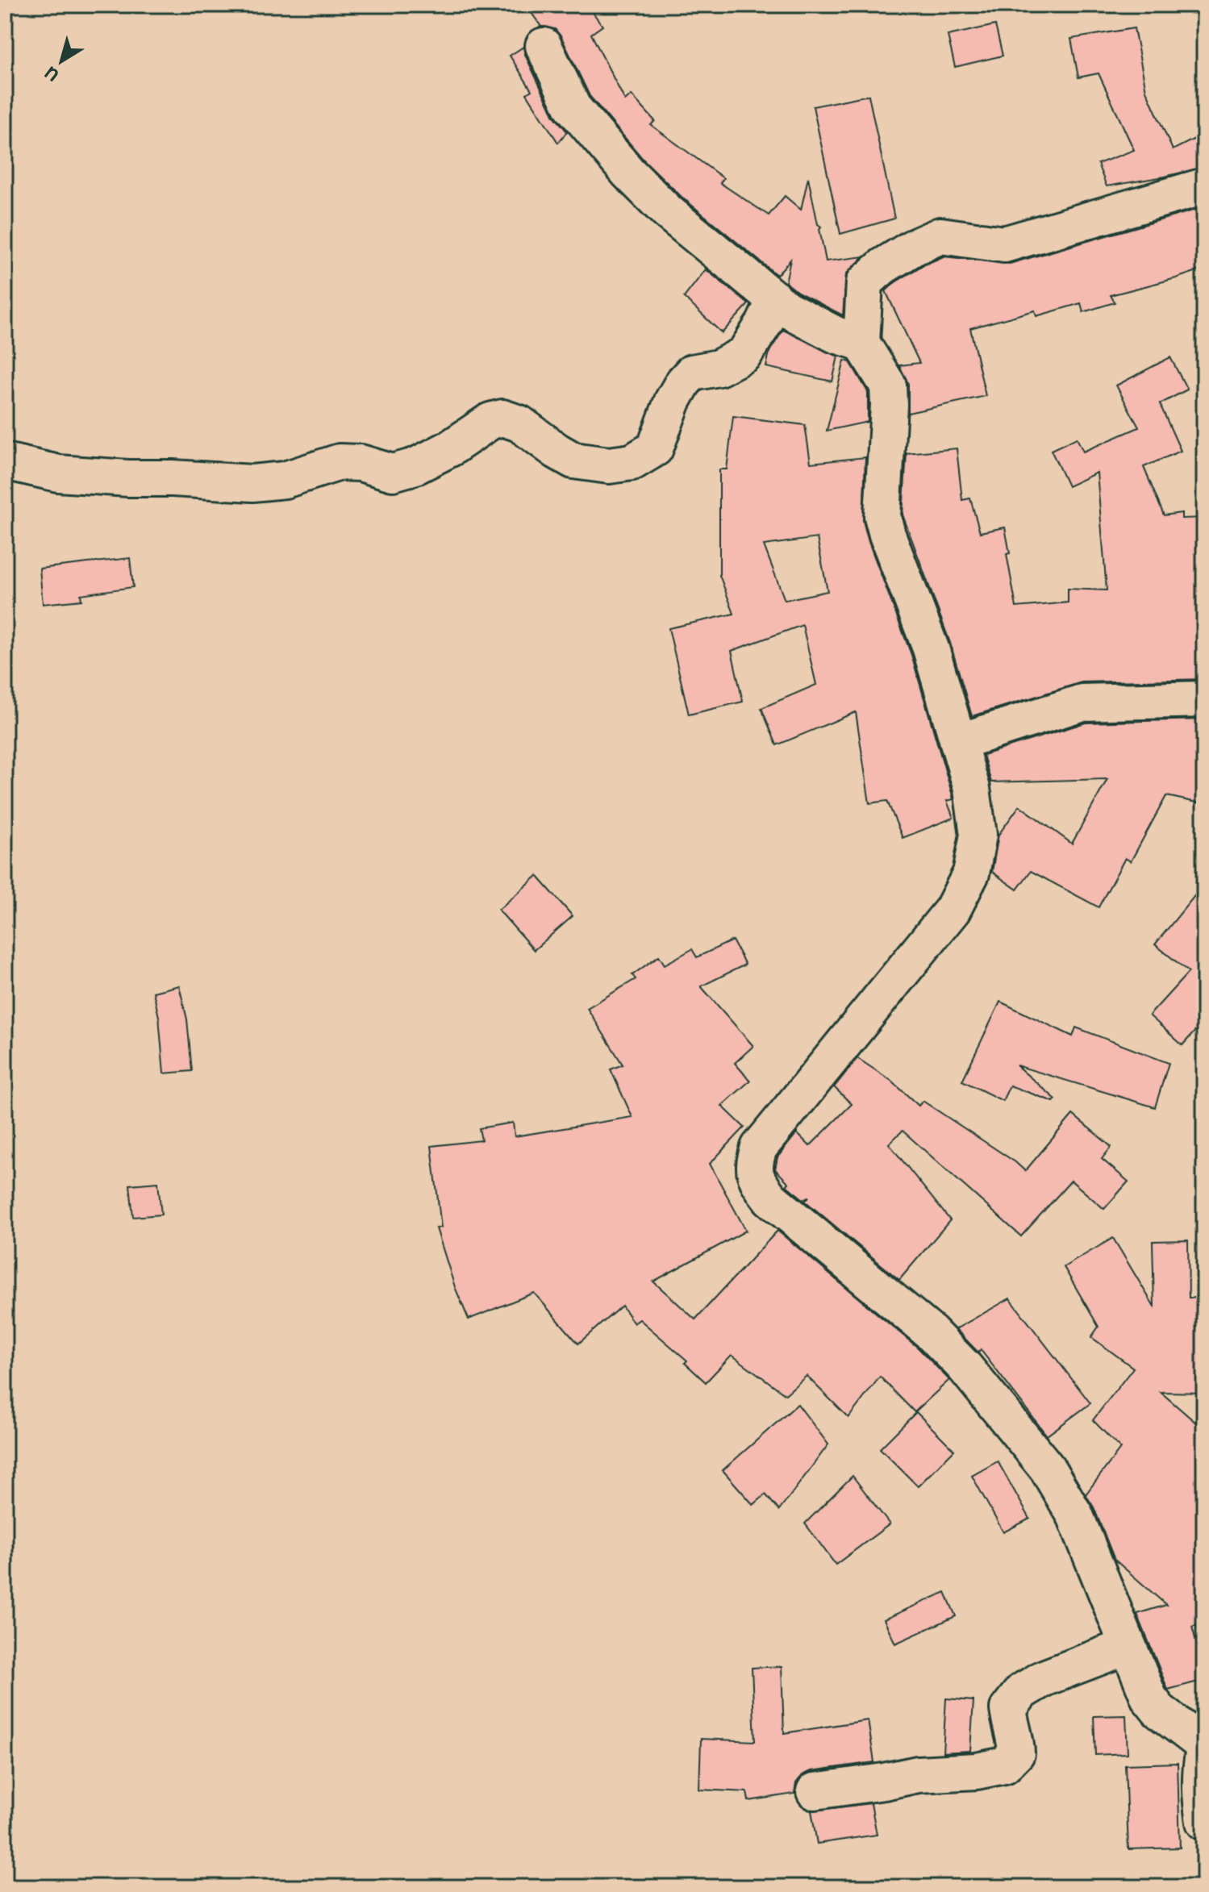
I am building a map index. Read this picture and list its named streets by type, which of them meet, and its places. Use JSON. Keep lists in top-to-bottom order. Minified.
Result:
{"north":"bottom left"}
